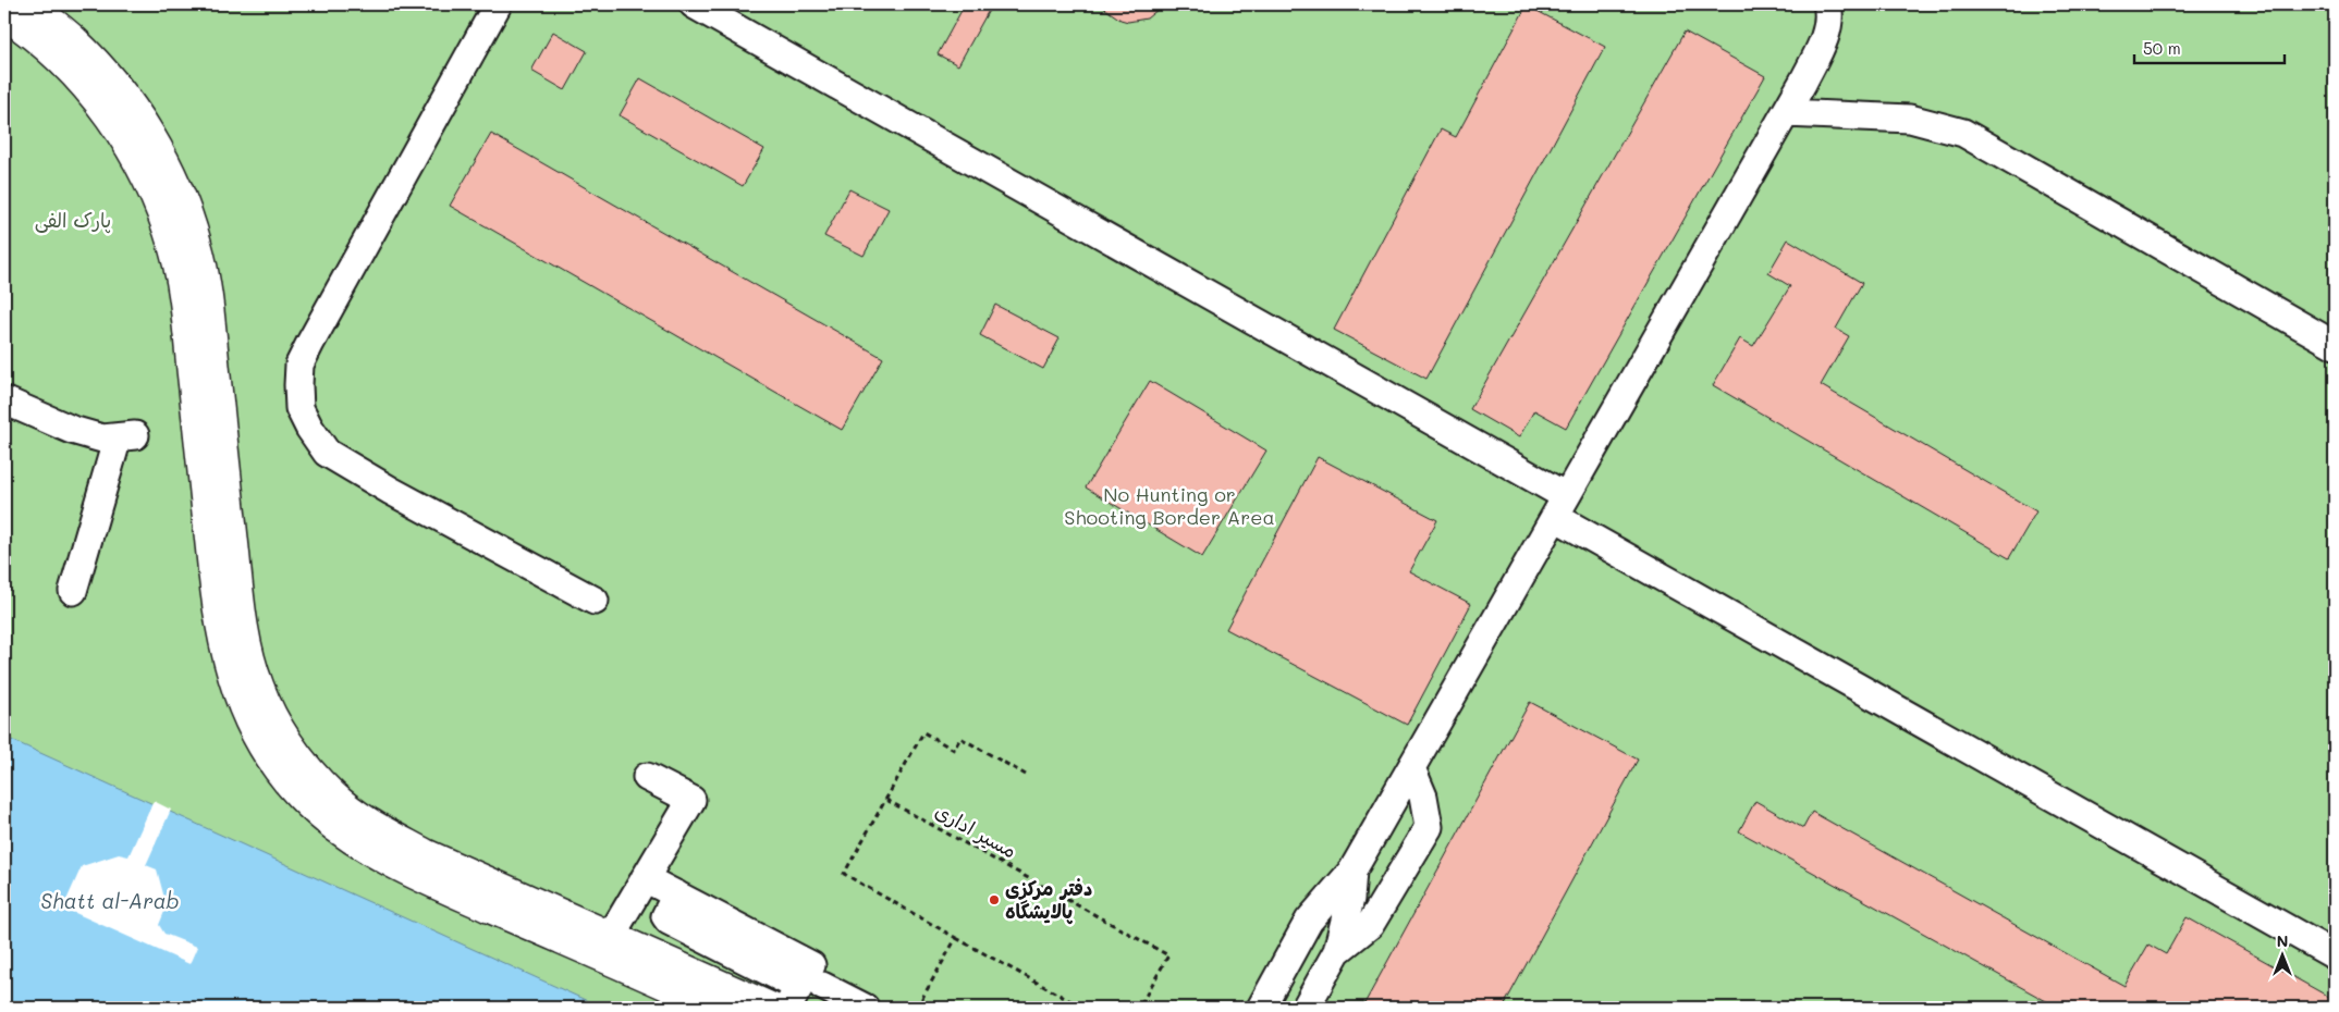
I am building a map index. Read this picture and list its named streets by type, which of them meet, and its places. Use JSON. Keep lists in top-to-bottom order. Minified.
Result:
{"streets":{"path":["مسیر اداری"]},"water":["Shatt al-Arab"],"parks":["پارک الفی","No Hunting or Shooting Border Area"],"places":["دفتر مرکزی پالایشگاه"],"scale_bar":"50 m","north":"top"}
